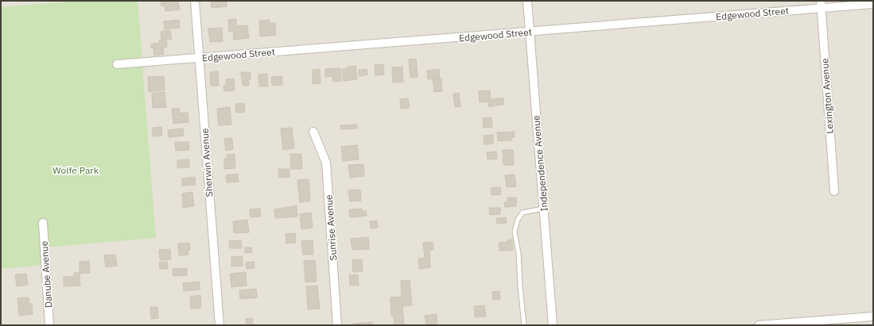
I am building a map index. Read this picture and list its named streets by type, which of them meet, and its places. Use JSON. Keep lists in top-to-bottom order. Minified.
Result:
{"streets":{"street":["Edgewood Street","Lexington Avenue","Sherwin Avenue","Independence Avenue","Sunrise Avenue","Danube Avenue"]},"crossings":[["Edgewood Street","Lexington Avenue"],["Edgewood Street","Sherwin Avenue"],["Edgewood Street","Independence Avenue"]],"parks":["Wolfe Park"]}
